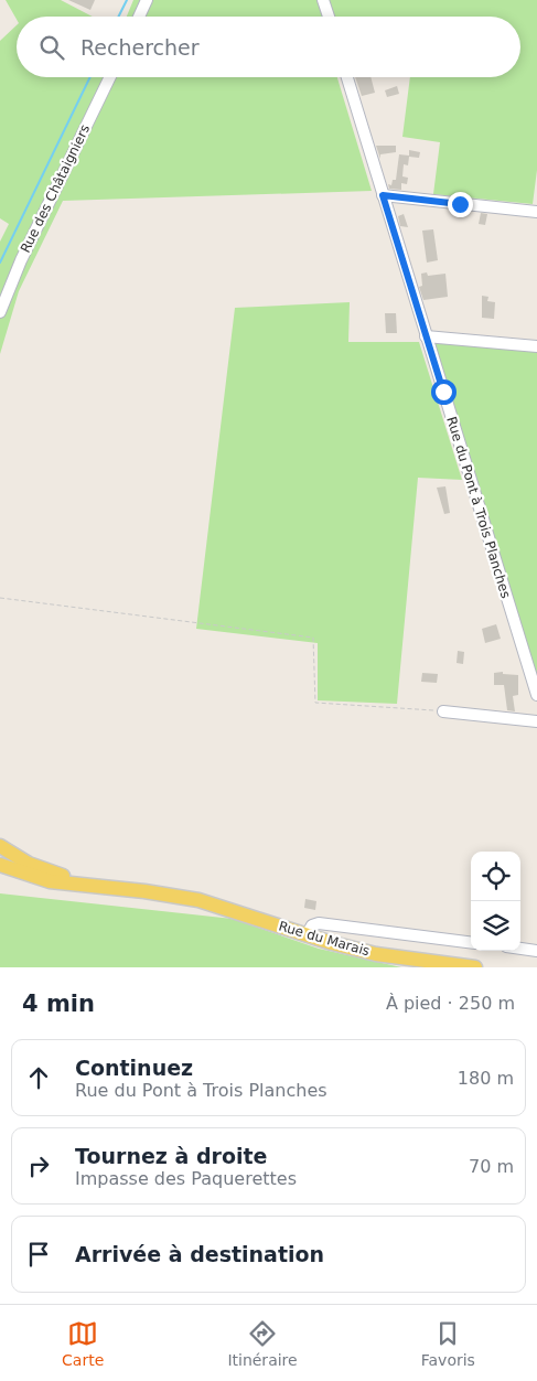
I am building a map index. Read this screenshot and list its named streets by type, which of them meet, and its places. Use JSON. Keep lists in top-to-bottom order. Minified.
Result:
{"streets":{"main road":["Rue du Marais"],"street":["Rue des Châtaigniers","Rue du Pont à Trois Planches"]},"page":{"search":"Rechercher","heading":["4 min","À pied · 250 m"],"list":[["Continuez","Rue du Pont à Trois Planches","180 m"],["Tournez à droite","Impasse des Paquerettes","70 m"],"Arrivée à destination"],"nav":["Carte","Itinéraire","Favoris"]}}
